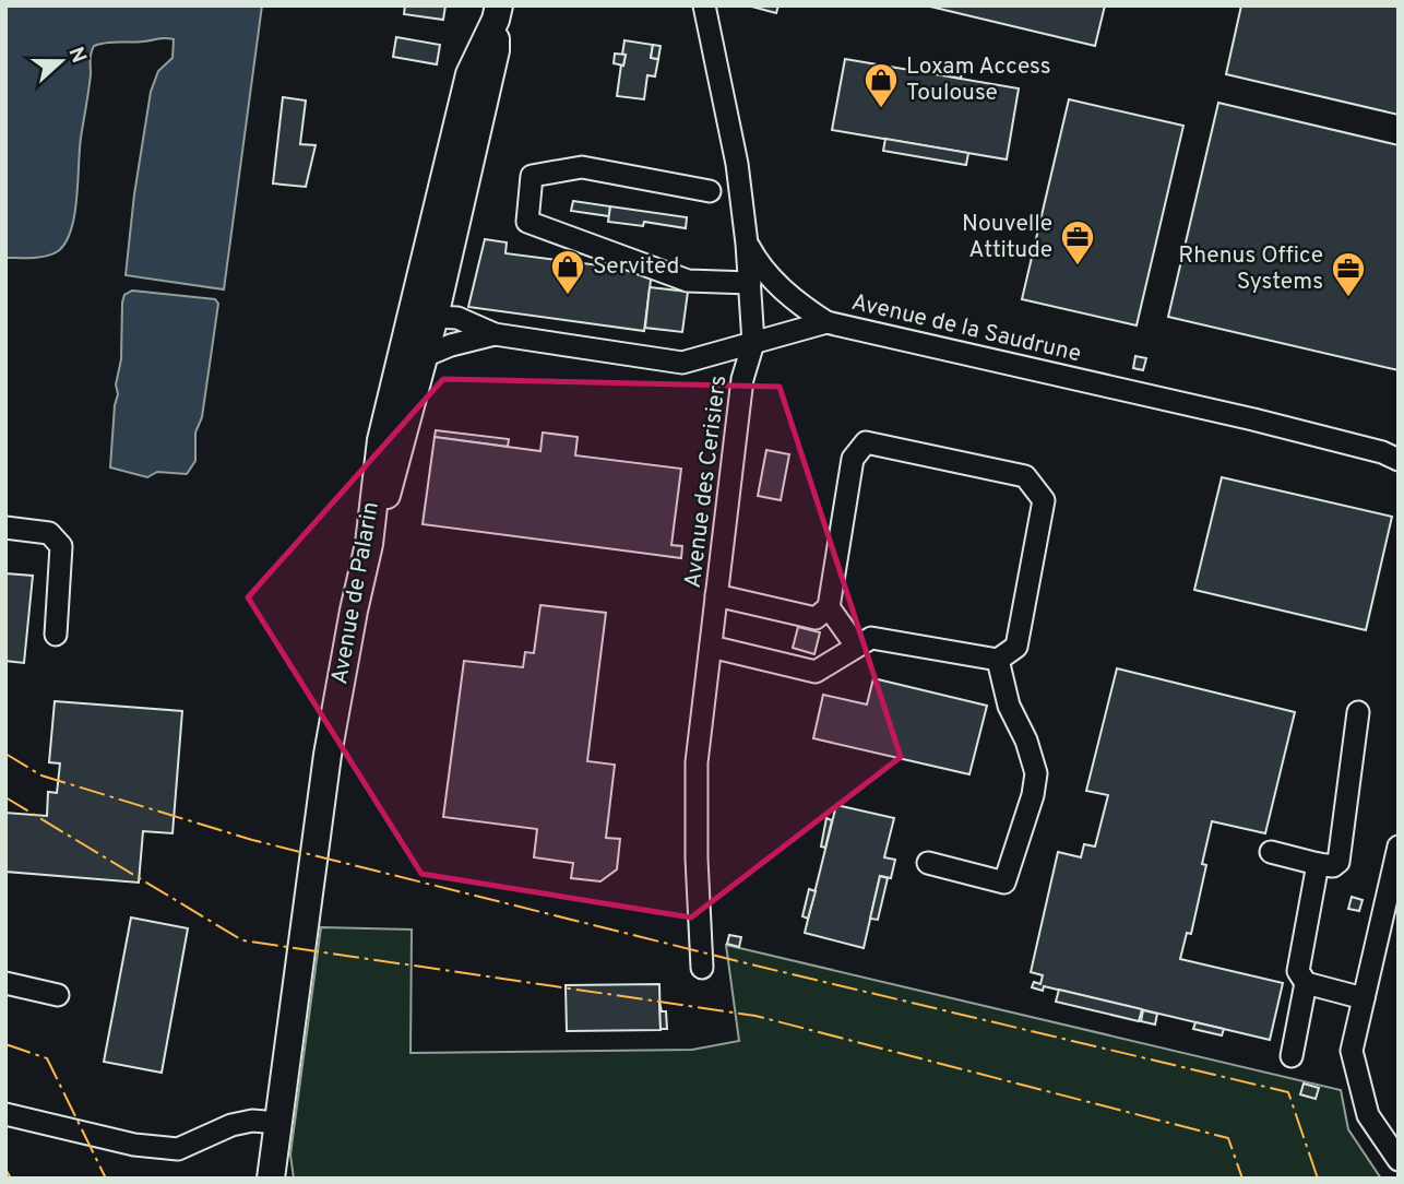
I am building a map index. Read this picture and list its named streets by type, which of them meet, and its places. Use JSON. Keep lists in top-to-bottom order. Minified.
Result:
{"streets":{"main road":["Avenue de Palarin"],"street":["Avenue de la Saudrune","Avenue des Cerisiers"]},"crossings":[["Avenue de la Saudrune","Avenue des Cerisiers"],["Avenue de la Saudrune","Avenue de Palarin"]],"places":{"shop":["Loxam Access Toulouse","Servited"],"office":["Nouvelle Attitude","Rhenus Office Systems"]},"north":"right"}
